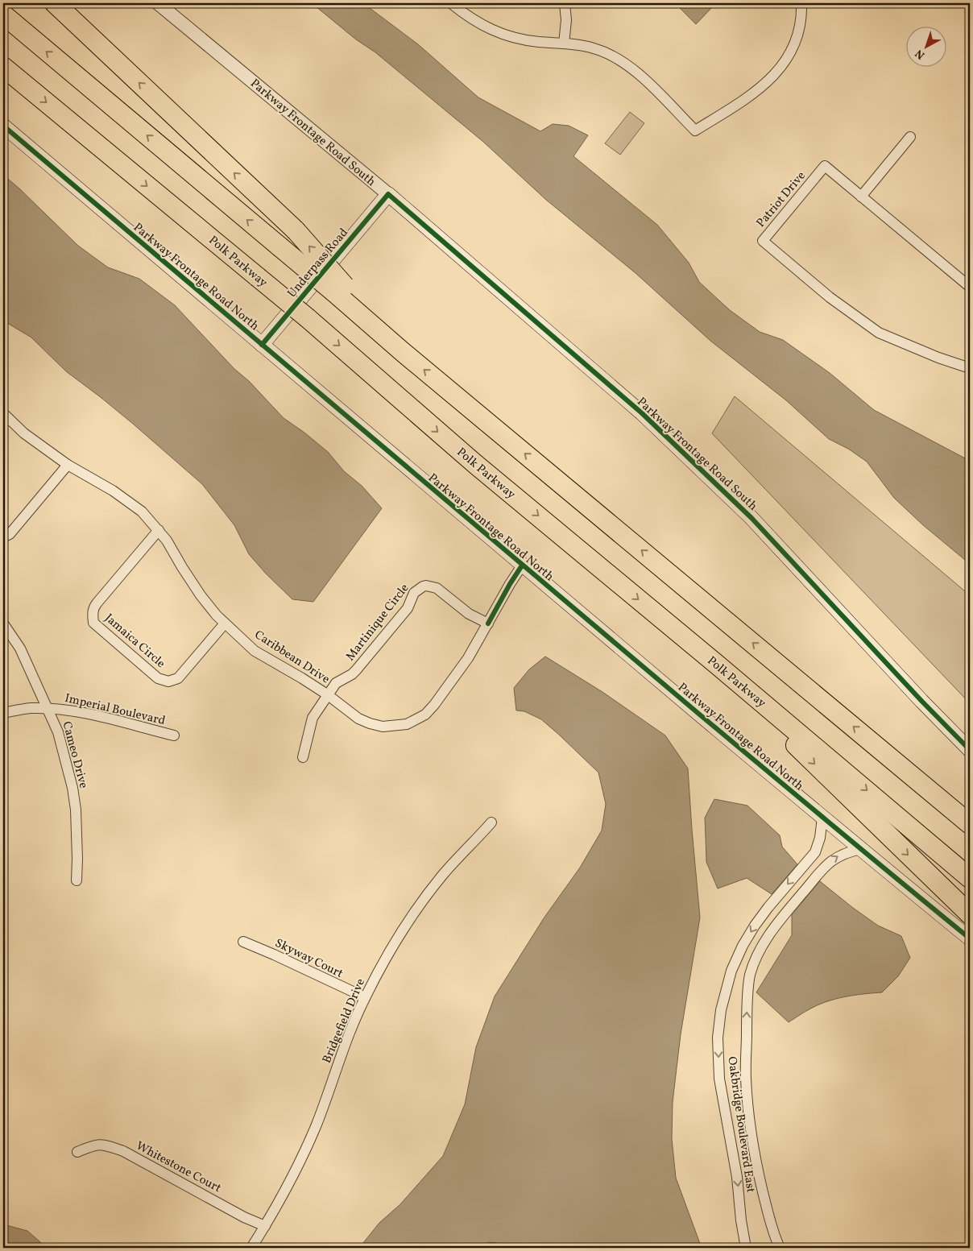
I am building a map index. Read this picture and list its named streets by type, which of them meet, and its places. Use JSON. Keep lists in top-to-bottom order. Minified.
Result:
{"streets":{"highway":["Polk Parkway"],"main road":["Parkway Frontage Road South","Underpass Road","Parkway Frontage Road North"],"street":["Patriot Drive","Martinique Circle","Jamaica Circle","Caribbean Drive","Imperial Boulevard","Cameo Drive","Skyway Court","Bridgefield Drive","Oakbridge Boulevard East","Whitestone Court"]},"crossings":[["Parkway Frontage Road South","Underpass Road"],["Underpass Road","Parkway Frontage Road North"],["Parkway Frontage Road North","Caribbean Drive"],["Parkway Frontage Road North","Oakbridge Boulevard East"],["Martinique Circle","Caribbean Drive"],["Jamaica Circle","Caribbean Drive"],["Imperial Boulevard","Cameo Drive"],["Skyway Court","Bridgefield Drive"],["Bridgefield Drive","Whitestone Court"]],"north":"bottom left"}
